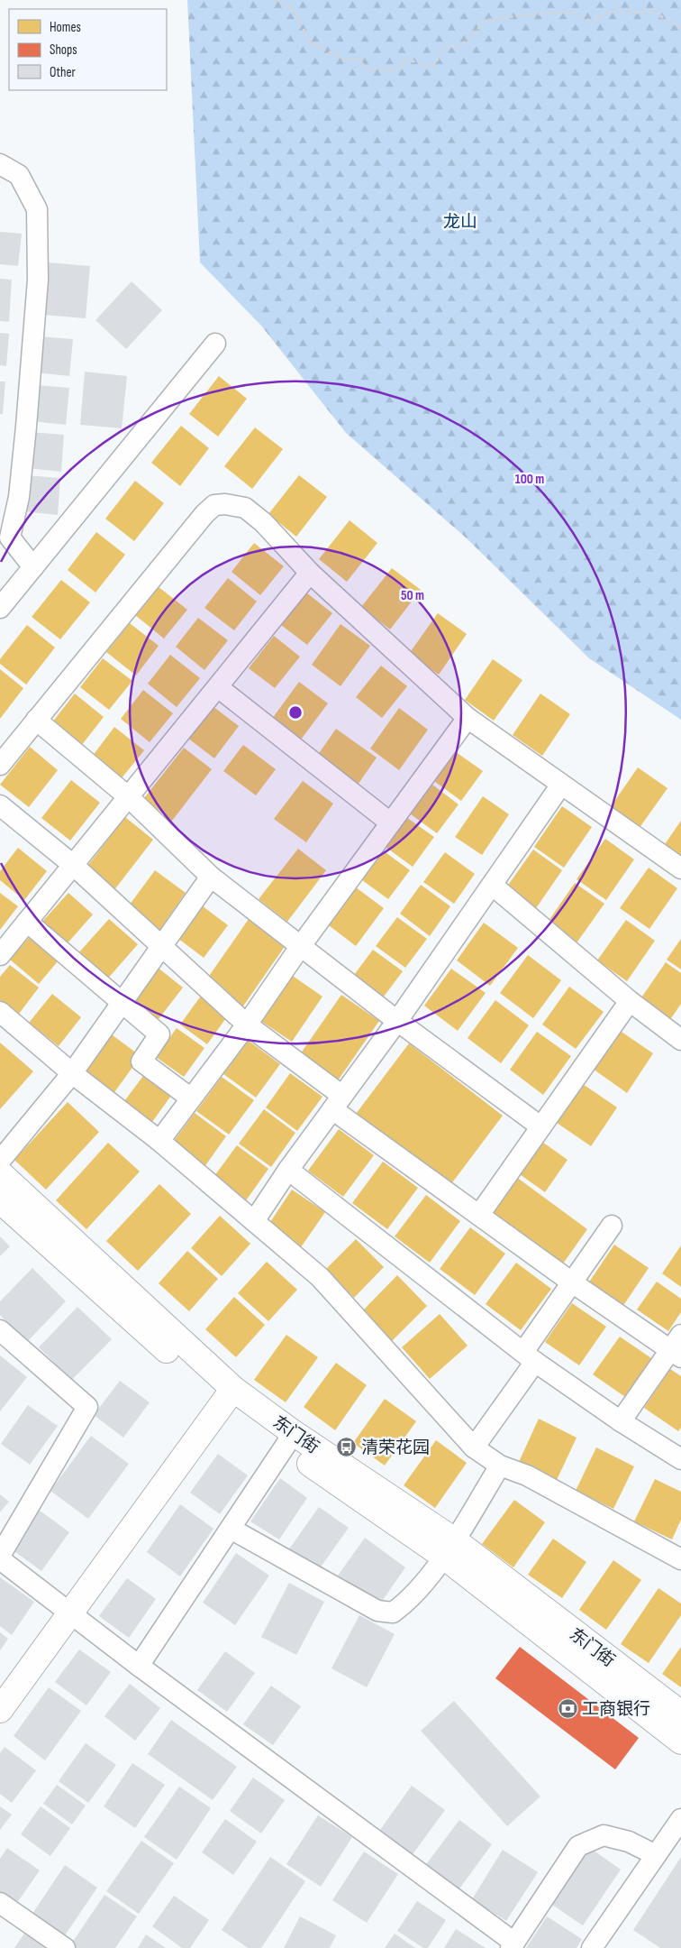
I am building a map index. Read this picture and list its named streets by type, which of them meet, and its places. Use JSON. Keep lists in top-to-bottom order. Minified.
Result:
{"streets":{"street":["东门街"]},"parks":["龙山"],"places":{"bus stop":["清荣花园"],"bank":["工商银行"]},"legend":["Homes","Shops","Other"],"rings":["100 m","50 m"]}
